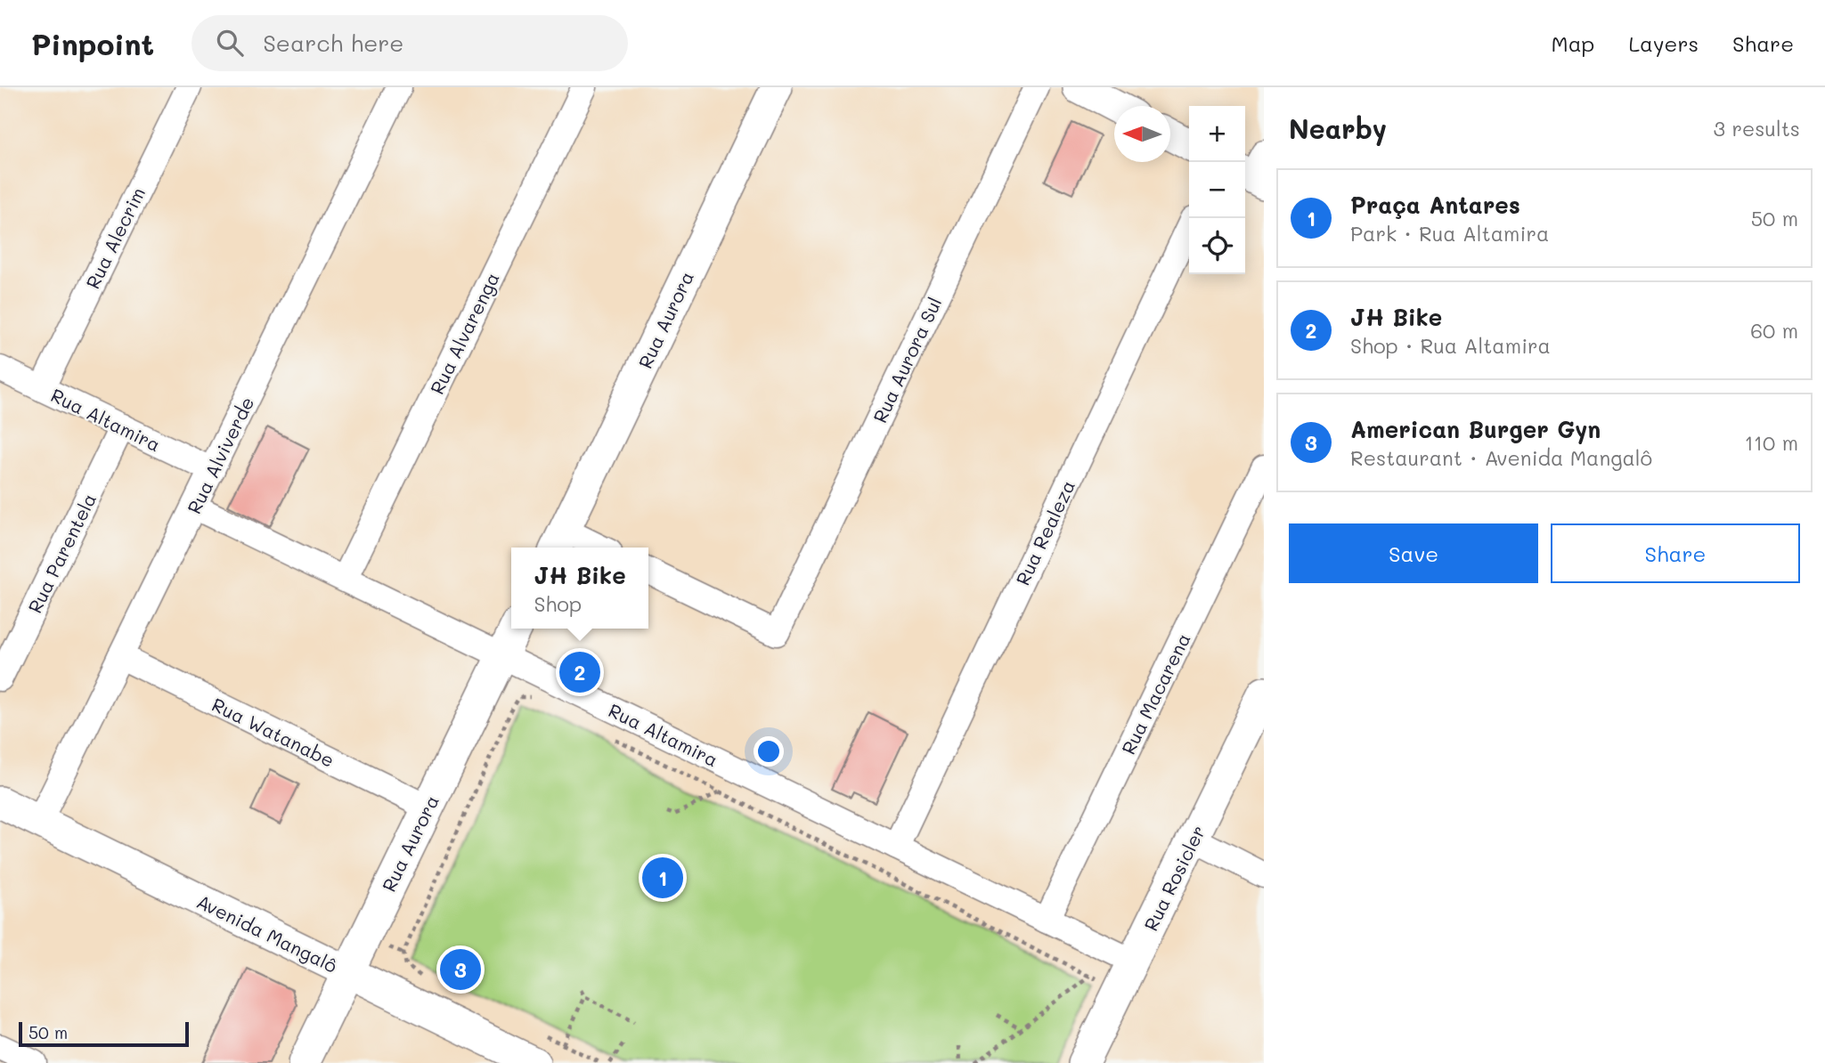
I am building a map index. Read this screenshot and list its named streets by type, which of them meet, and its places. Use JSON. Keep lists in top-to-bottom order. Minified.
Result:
{"streets":{"street":["Rua Alecrim","Rua Aurora","Rua Alvarenga","Rua Aurora Sul","Rua Altamira","Rua Alviverde","Rua Realeza","Rua Parentela","Rua Macarena","Rua Watanabe","Rua Rosicler","Avenida Mangalô"]},"crossings":[["Rua Alecrim","Rua Altamira"],["Rua Aurora","Rua Altamira"],["Rua Aurora","Rua Watanabe"],["Rua Aurora","Avenida Mangalô"],["Rua Alvarenga","Rua Altamira"],["Rua Altamira","Rua Alviverde"],["Rua Altamira","Rua Realeza"],["Rua Altamira","Rua Parentela"],["Rua Altamira","Rua Macarena"],["Rua Altamira","Rua Rosicler"],["Rua Alviverde","Rua Watanabe"],["Rua Alviverde","Avenida Mangalô"]],"scale_bar":"50 m","north":"left","page":{"header":"Pinpoint","search":"Search here","nav":["Map","Layers","Share"],"heading":["Nearby","3 results"],"map_buttons":["+","−"],"list":[{"mark":"1","name":"Praça Antares","note":"Park · Rua Altamira","value":"50 m"},{"mark":"2","name":"JH Bike","note":"Shop · Rua Altamira","value":"60 m"},{"mark":"3","name":"American Burger Gyn","note":"Restaurant · Avenida Mangalô","value":"110 m"}],"buttons":["Save","Share"],"popup":["JH Bike","Shop"],"pins":["2","1","3"],"scale":"50 m"}}
